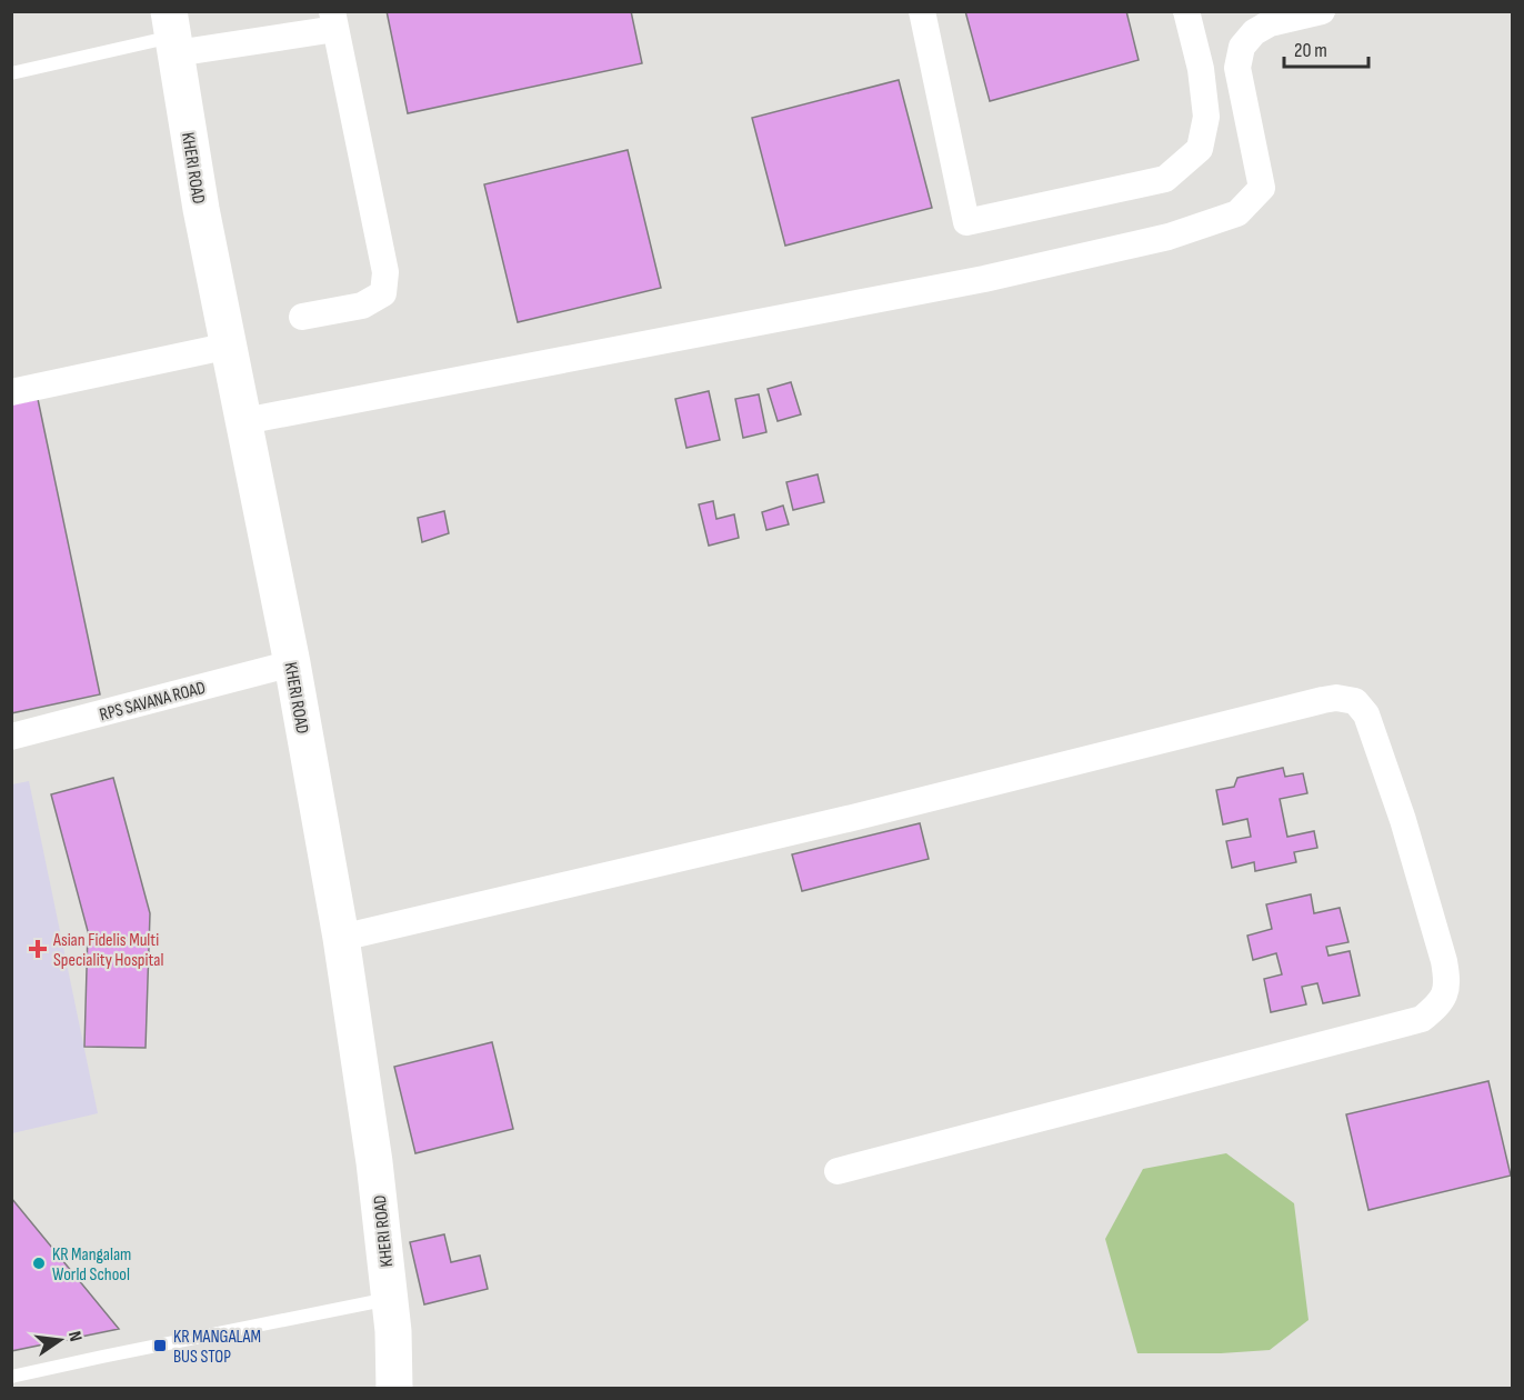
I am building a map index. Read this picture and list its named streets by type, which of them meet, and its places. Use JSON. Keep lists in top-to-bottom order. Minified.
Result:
{"streets":{"street":["KHERI ROAD","RPS SAVANA ROAD"]},"crossings":[["KHERI ROAD","RPS SAVANA ROAD"]],"places":{"health":["Asian Fidelis Multi Speciality Hospital"],"other":["KR Mangalam World School"],"transit":["KR MANGALAM BUS STOP"]},"scale_bar":"20 m","north":"right"}
